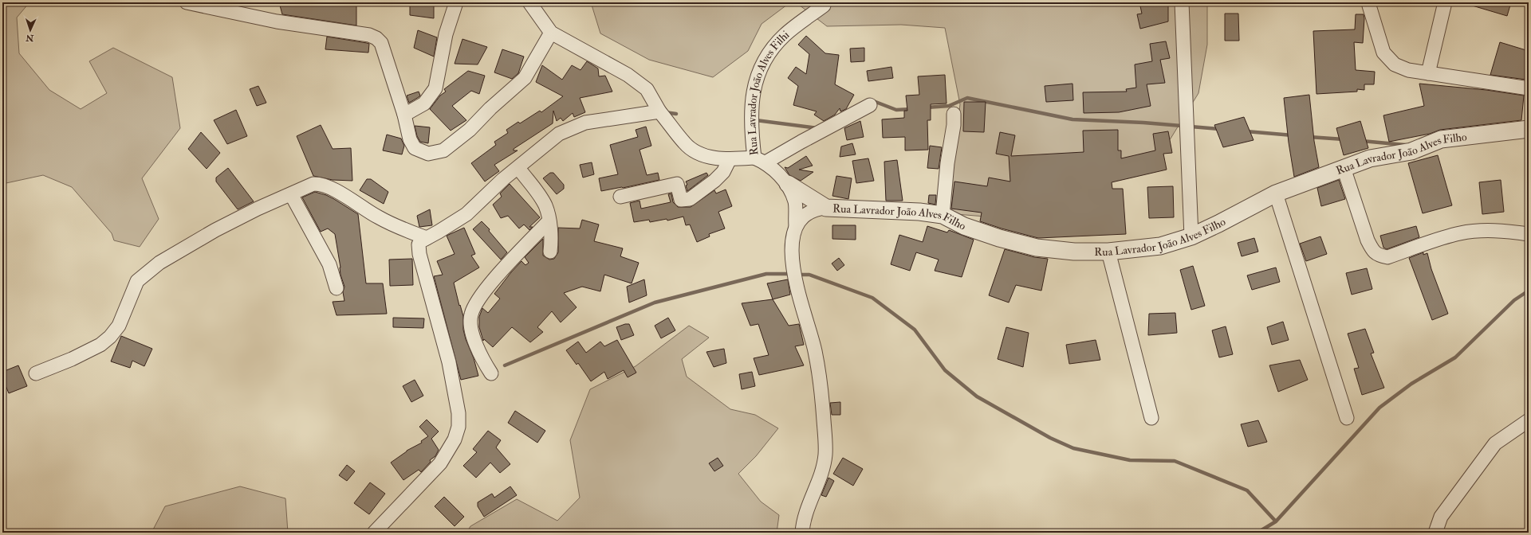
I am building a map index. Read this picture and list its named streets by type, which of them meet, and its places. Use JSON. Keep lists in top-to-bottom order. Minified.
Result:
{"streets":{"street":["Rua Lavrador João Alves Filhi","Rua Lavrador João Alves Filho"]},"crossings":[["Rua Lavrador João Alves Filhi","Rua Lavrador João Alves Filho"]],"north":"bottom"}
